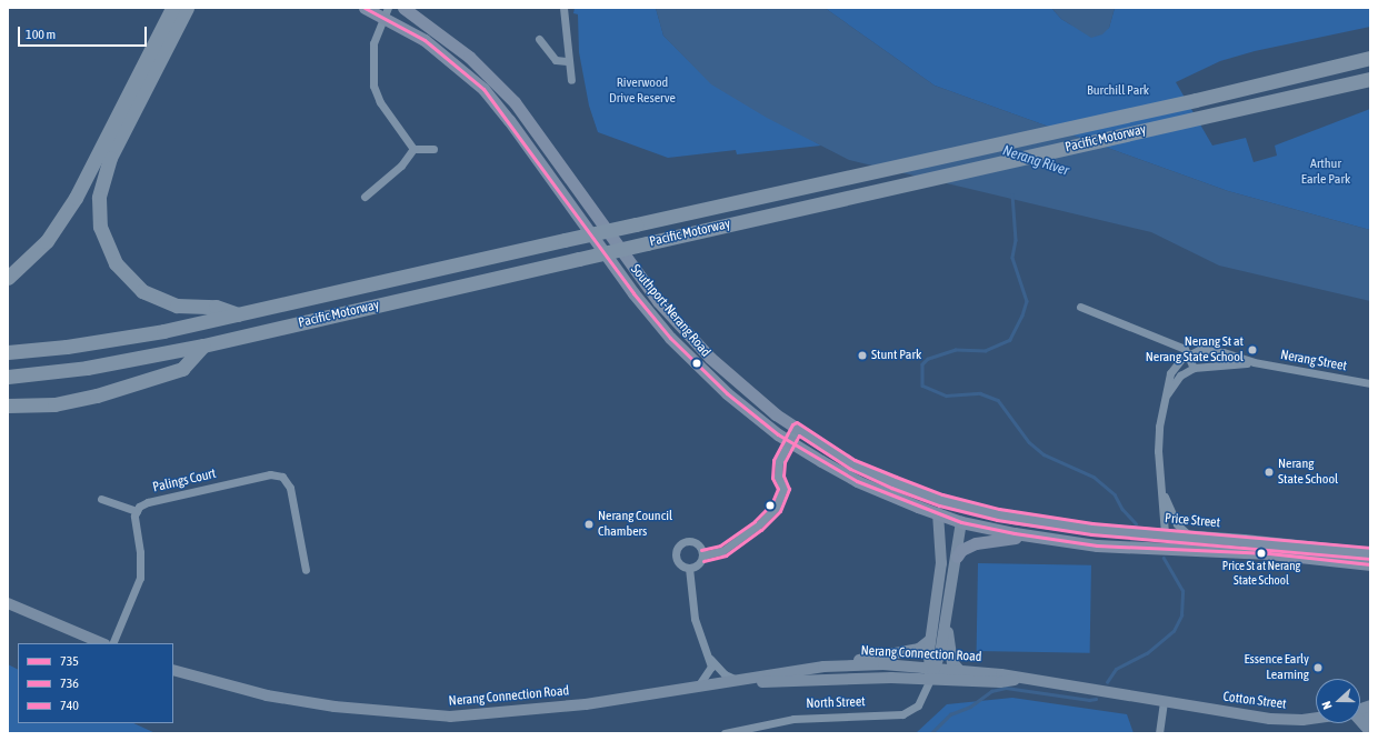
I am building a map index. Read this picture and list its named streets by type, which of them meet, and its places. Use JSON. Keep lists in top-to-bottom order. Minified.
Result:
{"streets":{"highway":["Pacific Motorway"],"main road":["Southport-Nerang Road","Price Street","Nerang Connection Road","Cotton Street","North Street"],"street":["Nerang Street","Palings Court"]},"crossings":[["Southport-Nerang Road","Price Street"],["Southport-Nerang Road","North Street"],["Nerang Connection Road","Cotton Street"],["Nerang Connection Road","North Street"]],"water":["Nerang River"],"parks":["Riverwood Drive Reserve","Burchill Park","Arthur Earle Park"],"places":["Nerang St at Nerang State School","Stunt Park","Nerang State School","Nerang Council Chambers","Price St at Nerang State School","Essence Early Learning"],"lines":["transit line 735","transit line 740","transit line 736"],"legend":["735","736","740"],"scale_bar":"100 m","north":"left"}
